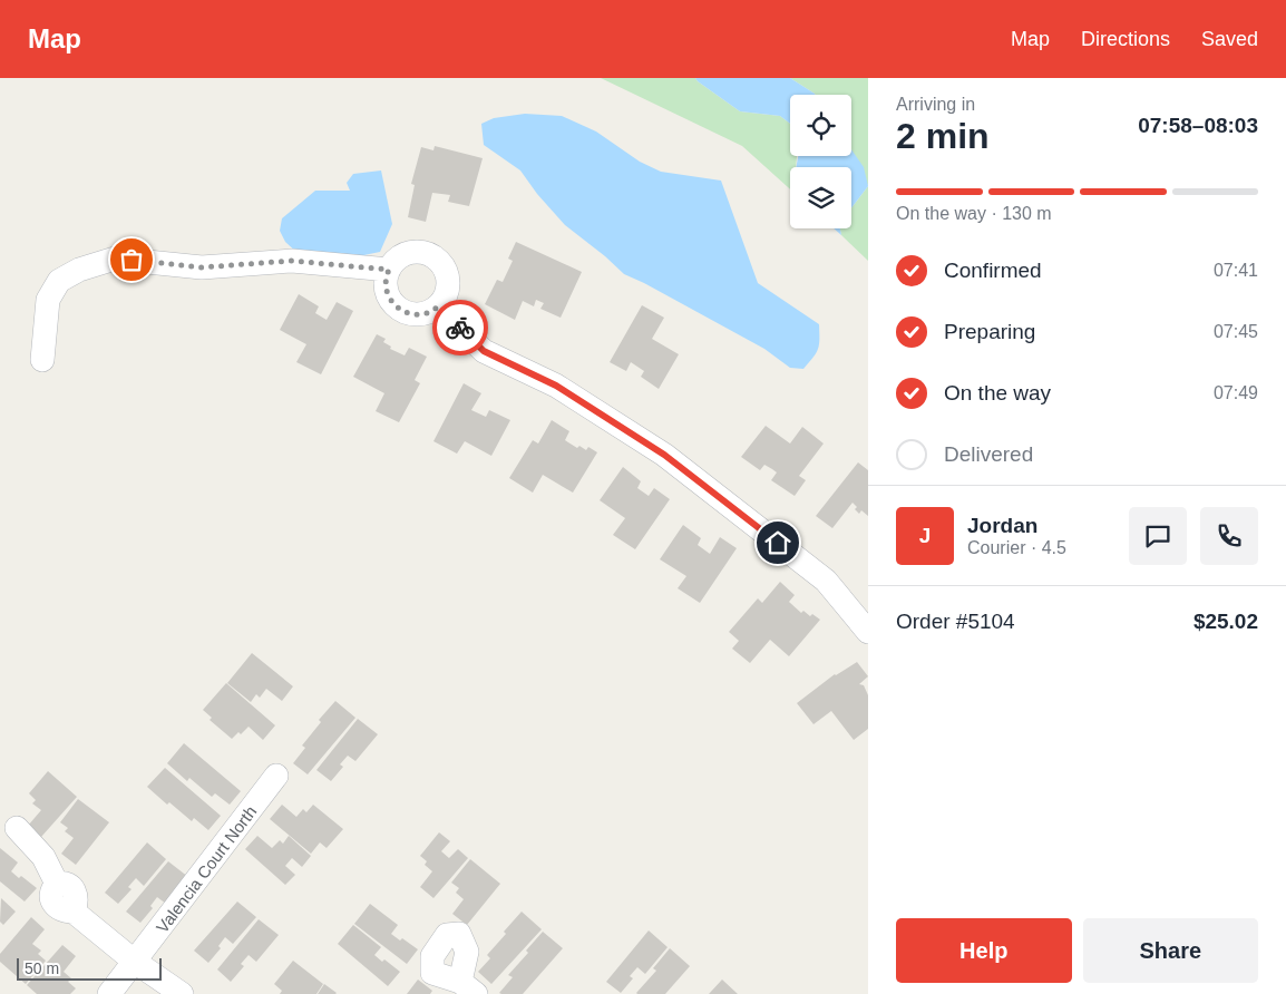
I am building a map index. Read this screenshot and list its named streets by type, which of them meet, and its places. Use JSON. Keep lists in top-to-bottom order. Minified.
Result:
{"streets":{"street":["Valencia Court North"]},"scale_bar":"50 m","page":{"header":"Map","nav":["Map","Directions","Saved"],"heading":["2 min","Arriving in","07:58–08:03"],"panel":["Jordan","Courier · 4.5","Order #5104","$25.02"],"bar":"On the way · 130 m","list":[["Confirmed","07:41"],["Preparing","07:45"],["On the way","07:49"],"Delivered"],"round":"J","buttons":["Help","Share"],"scale":"50 m"}}
